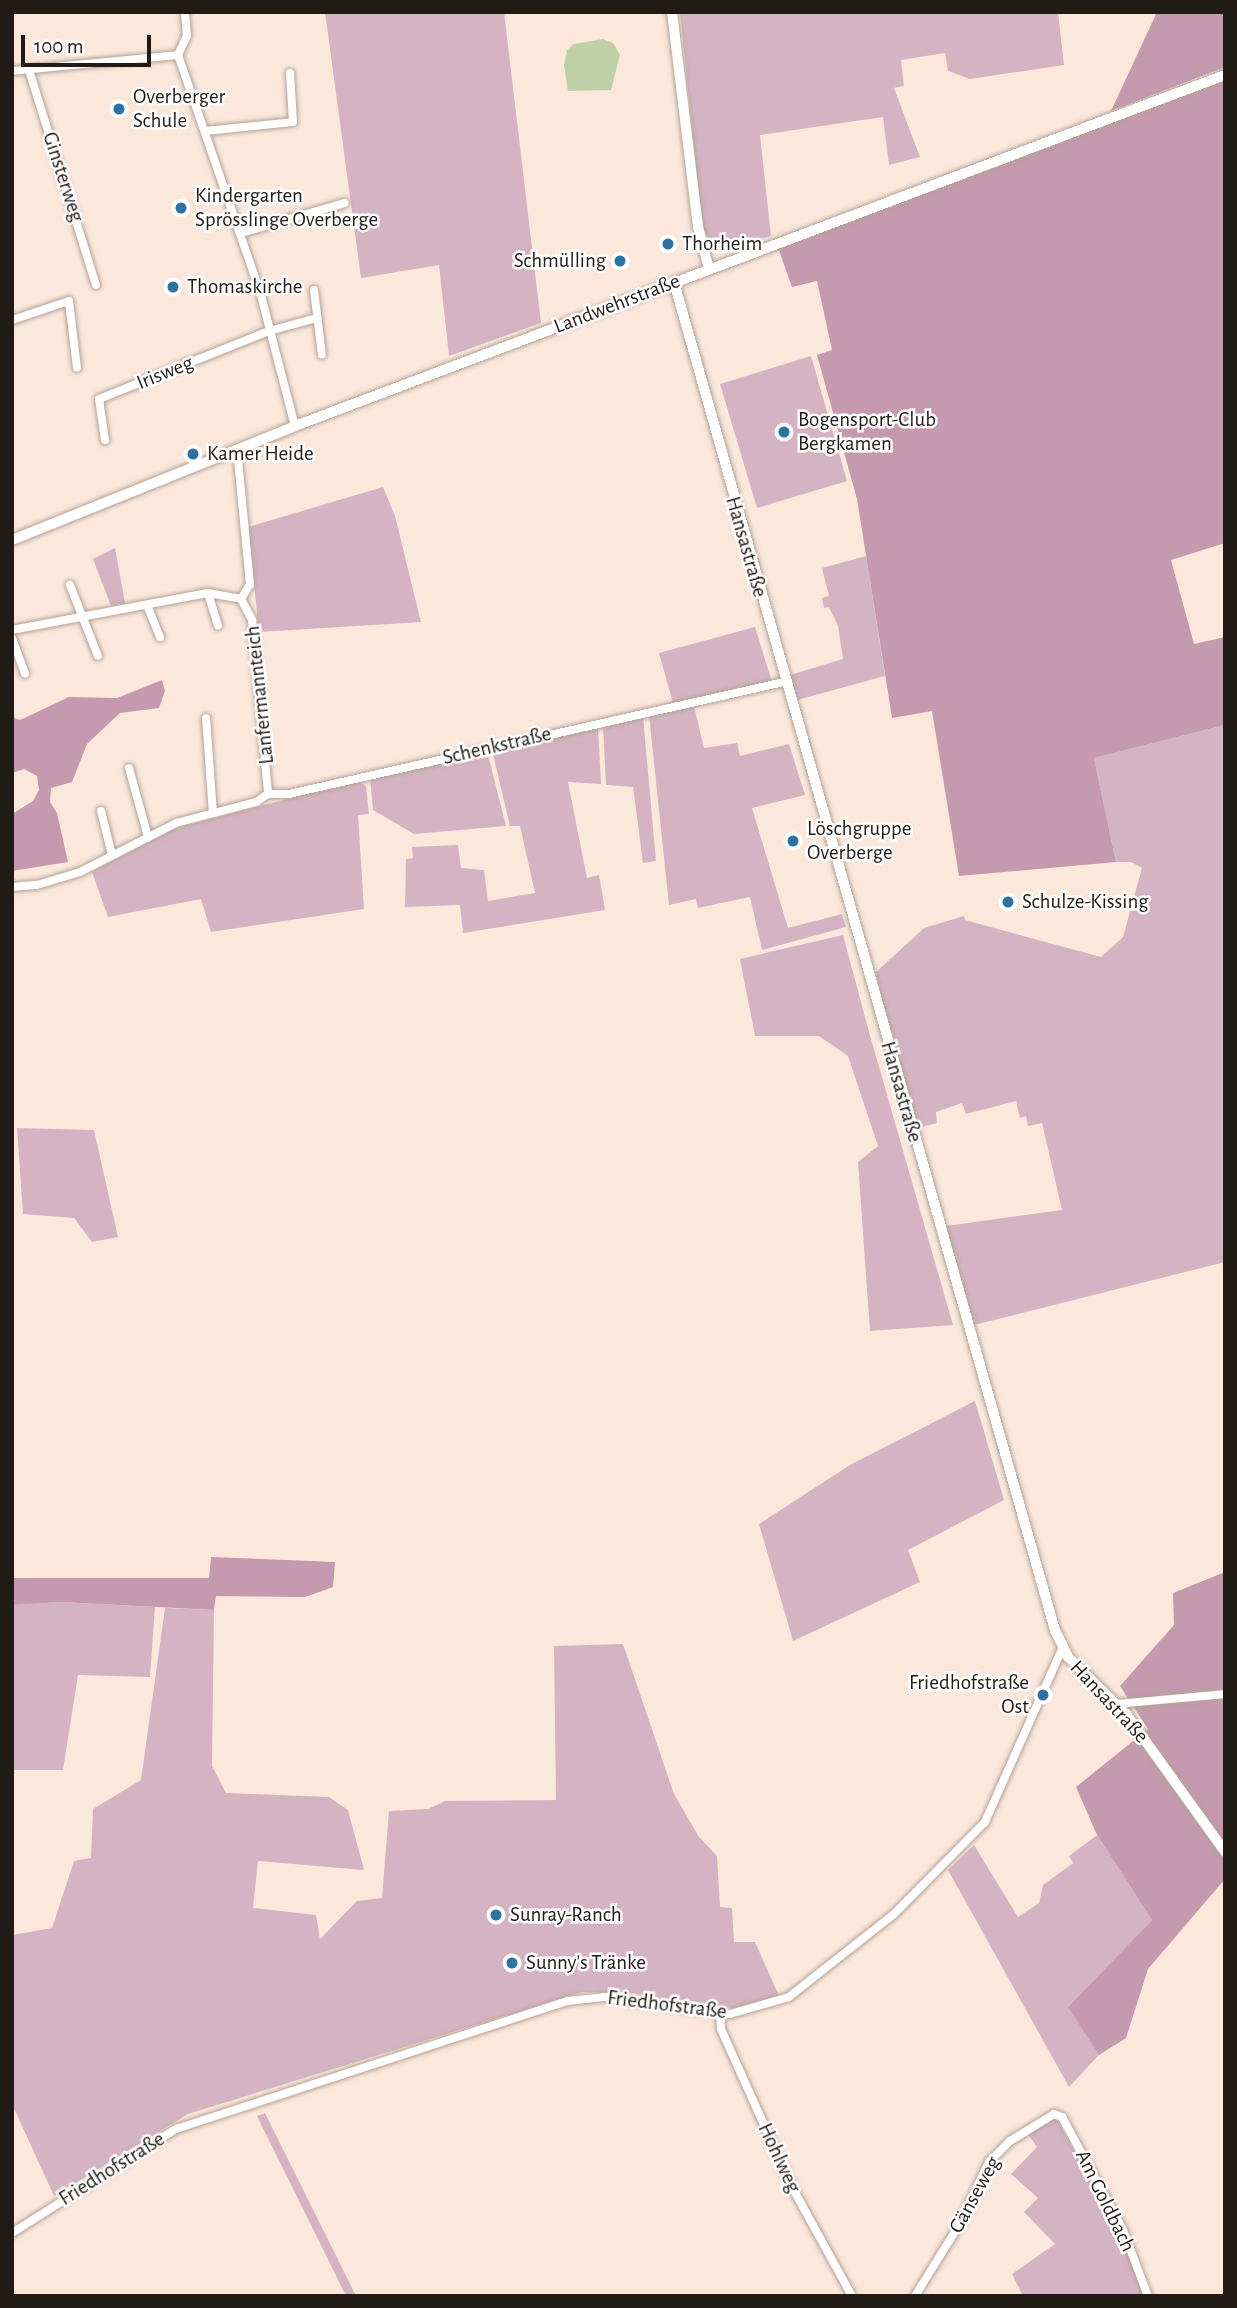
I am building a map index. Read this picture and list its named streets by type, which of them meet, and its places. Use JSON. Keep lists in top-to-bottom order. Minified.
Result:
{"streets":{"main road":["Landwehrstraße"],"street":["Ginsterweg","Irisweg","Hansastraße","Lanfermannteich","Schenkstraße","Friedhofstraße","Hohlweg","Gänseweg","Am Goldbach"]},"crossings":[["Landwehrstraße","Hansastraße"],["Landwehrstraße","Lanfermannteich"],["Hansastraße","Schenkstraße"],["Hansastraße","Friedhofstraße"],["Lanfermannteich","Schenkstraße"],["Friedhofstraße","Hohlweg"],["Gänseweg","Am Goldbach"]],"places":["Overberger Schule","Kindergarten Sprösslinge Overberge","Thorheim","Schmülling","Thomaskirche","Bogensport-Club Bergkamen","Kamer Heide","Löschgruppe Overberge","Schulze-Kissing","Friedhofstraße Ost","Sunray-Ranch","Sunny's Tränke"],"scale_bar":"100 m"}
